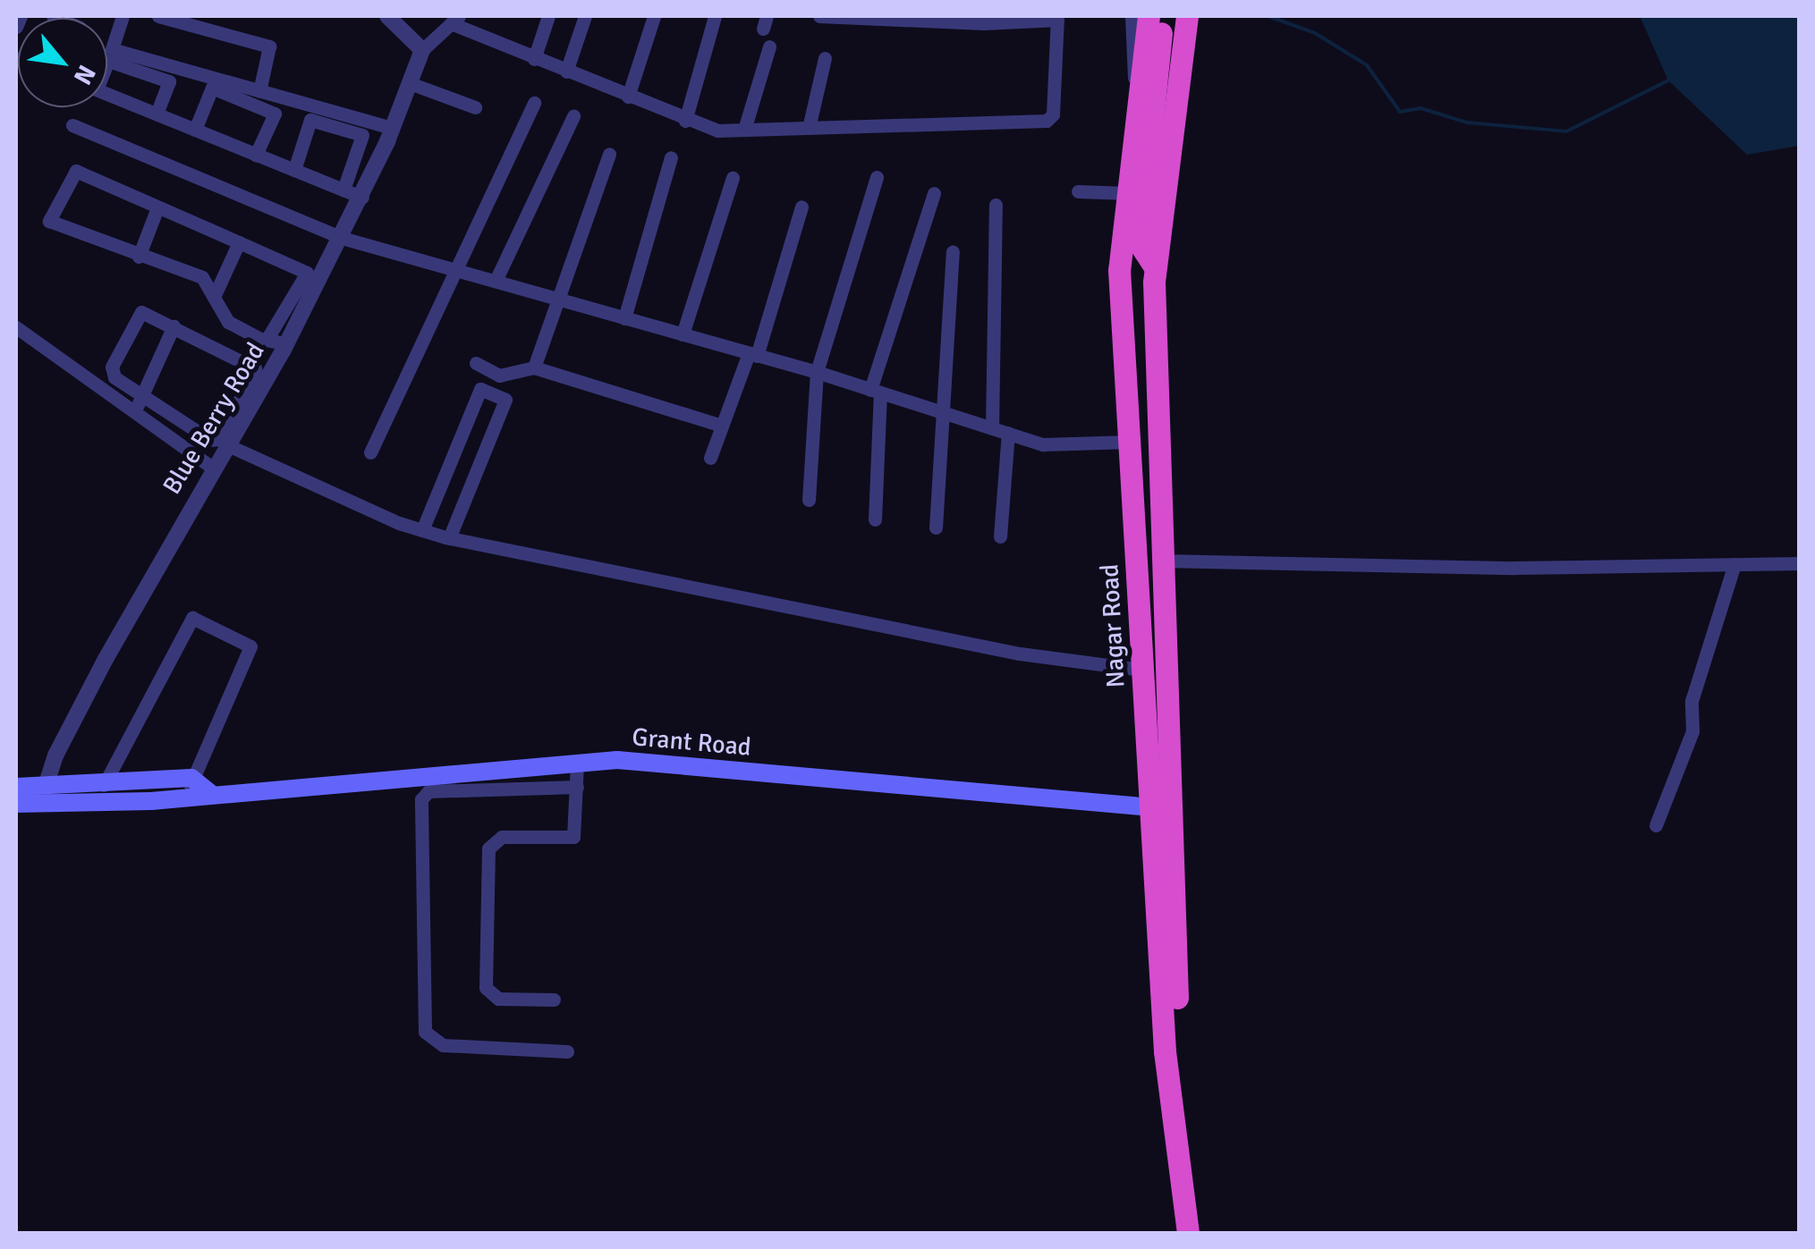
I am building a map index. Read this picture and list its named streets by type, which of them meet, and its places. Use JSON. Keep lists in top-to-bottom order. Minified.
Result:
{"streets":{"highway":["Nagar Road"],"main road":["Grant Road"],"street":["Blue Berry Road"]},"crossings":[["Blue Berry Road","Grant Road"],["Nagar Road","Grant Road"]],"north":"bottom right"}
